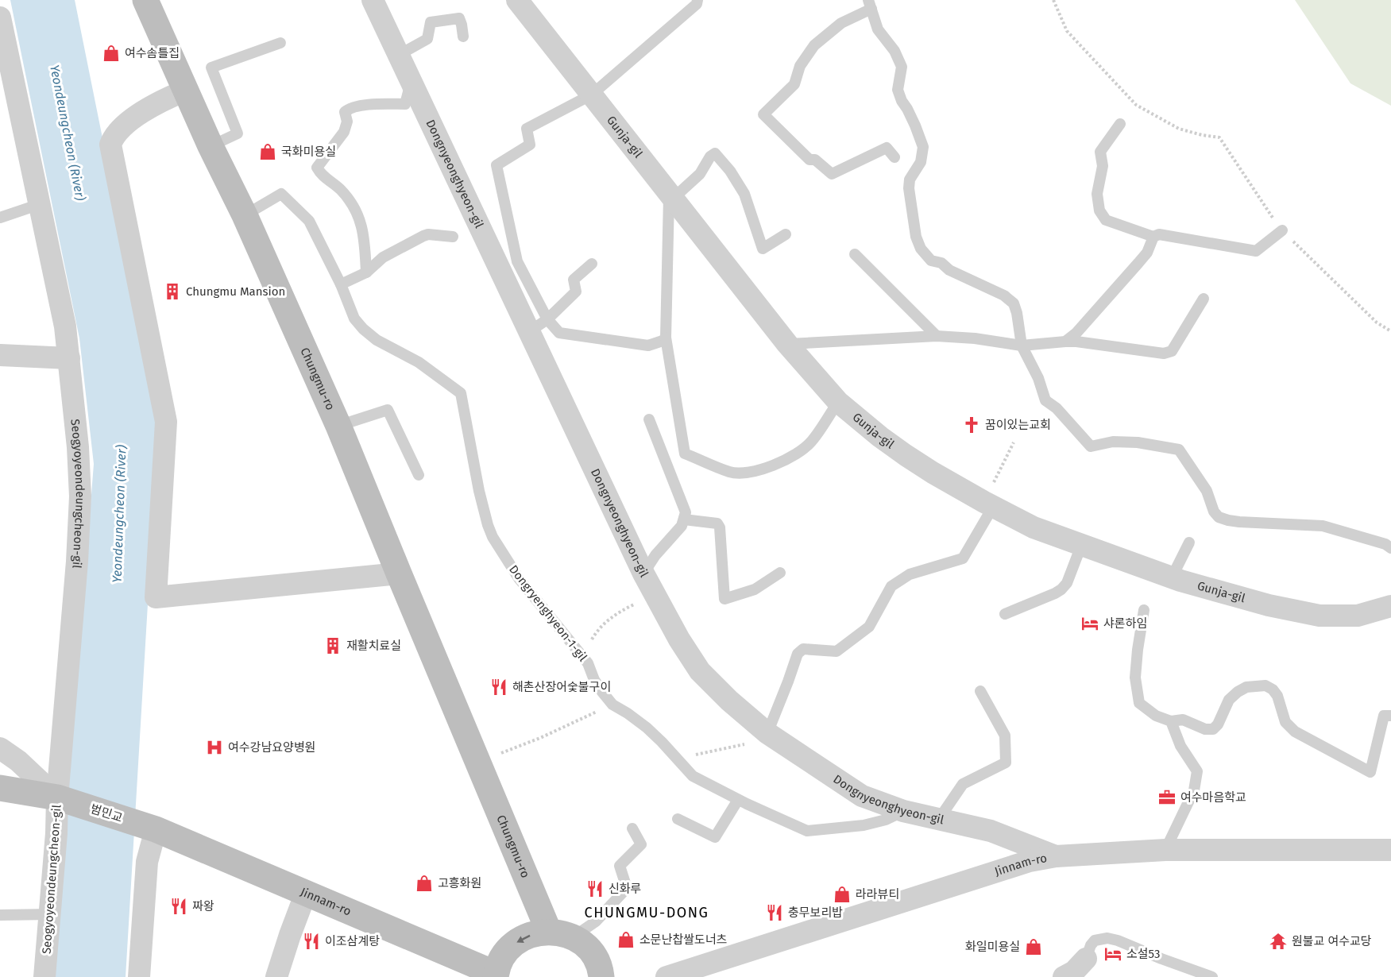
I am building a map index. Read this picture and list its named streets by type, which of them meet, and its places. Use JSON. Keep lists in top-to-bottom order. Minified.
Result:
{"streets":{"street":["Gunja-gil","Dongnyeonghyeon-gil","Chungmu-ro","Seogyoyeondeungcheon-gil","범민교","Jinnam-ro"],"lane":["Dongryenghyeon-1-gil"]},"crossings":[["Dongnyeonghyeon-gil","Dongryenghyeon-1-gil"],["Dongnyeonghyeon-gil","Jinnam-ro"],["Chungmu-ro","Dongryenghyeon-1-gil"],["Seogyoyeondeungcheon-gil","범민교"],["범민교","Jinnam-ro"]],"districts":["CHUNGMU-DONG"],"water":["Yeondeungcheon (River)"],"places":{"shop":["여수솜틀집","국화미용실","고흥화원","라라뷰티","소문난찹쌀도너츠","화일미용실"],"building":["Chungmu Mansion","재활치료실"],"church":["꿈이있는교회"],"hotel":["샤론하임","소설53"],"restaurant":["해촌산장어숯불구이","신화루","짜왕","충무보리밥","이조삼계탕"],"hospital":["여수강남요양병원"],"office":["여수마음학교"],"temple":["원불교 여수교당"]}}
